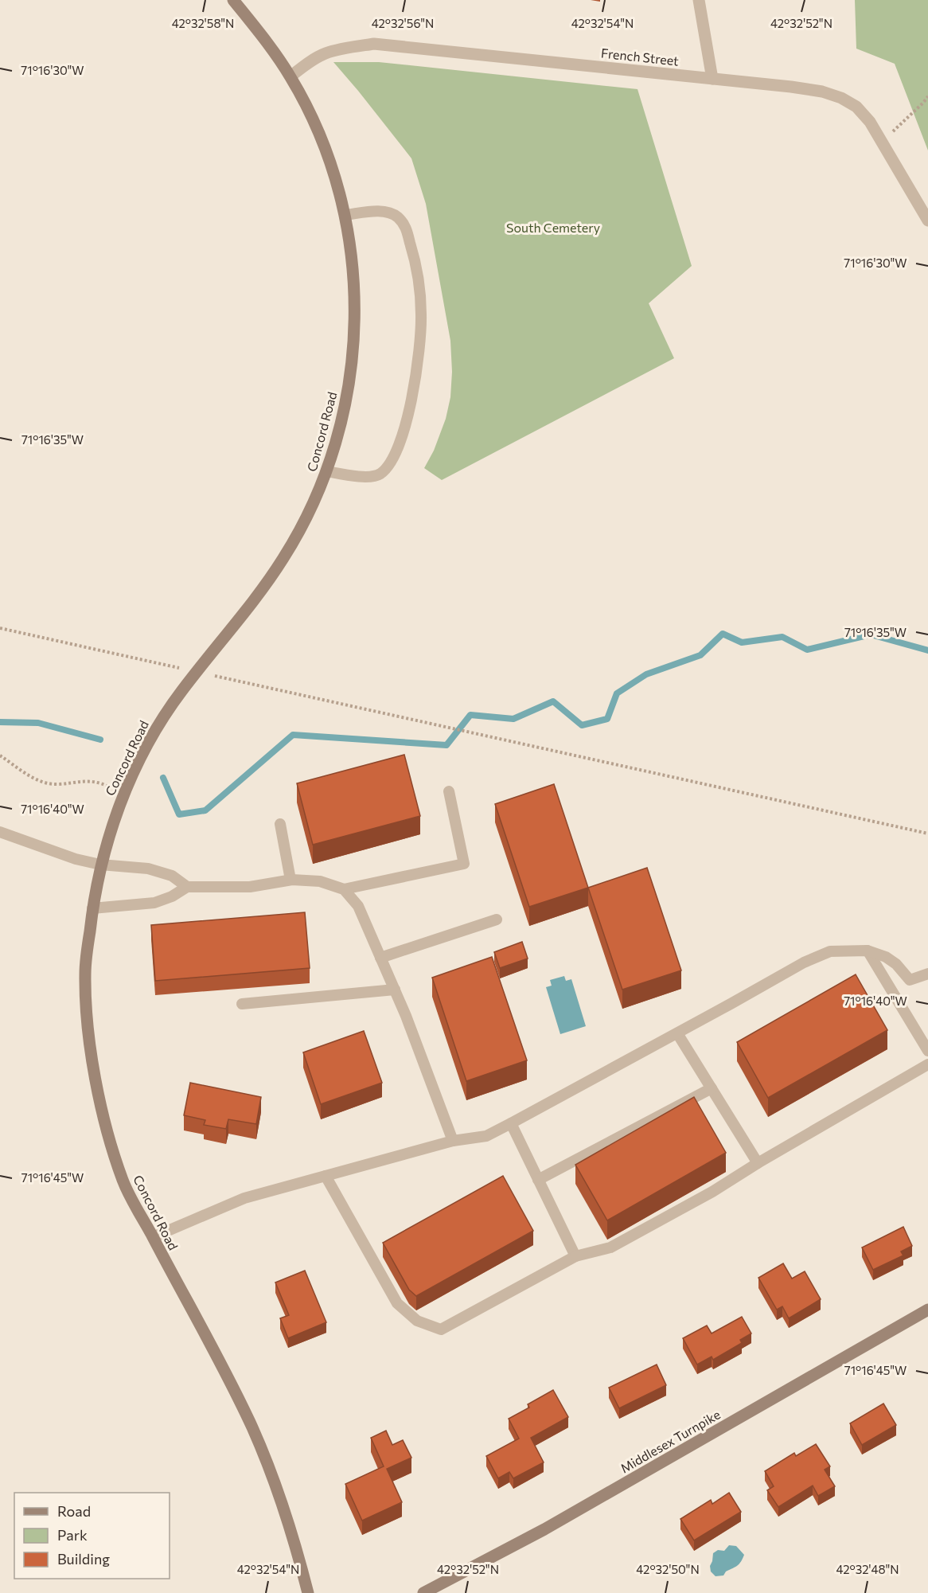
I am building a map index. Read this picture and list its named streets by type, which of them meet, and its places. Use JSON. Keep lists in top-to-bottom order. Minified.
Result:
{"streets":{"main road":["Concord Road","Middlesex Turnpike"],"street":["French Street"]},"crossings":[["French Street","Concord Road"]],"parks":["South Cemetery"],"legend":["Road","Park","Building"],"coordinates":["42°32'58\"N","42°32'56\"N","42°32'54\"N","42°32'52\"N","71°16'30\"W","71°16'35\"W","71°16'40\"W","71°16'45\"W","42°32'50\"N","42°32'48\"N"]}
